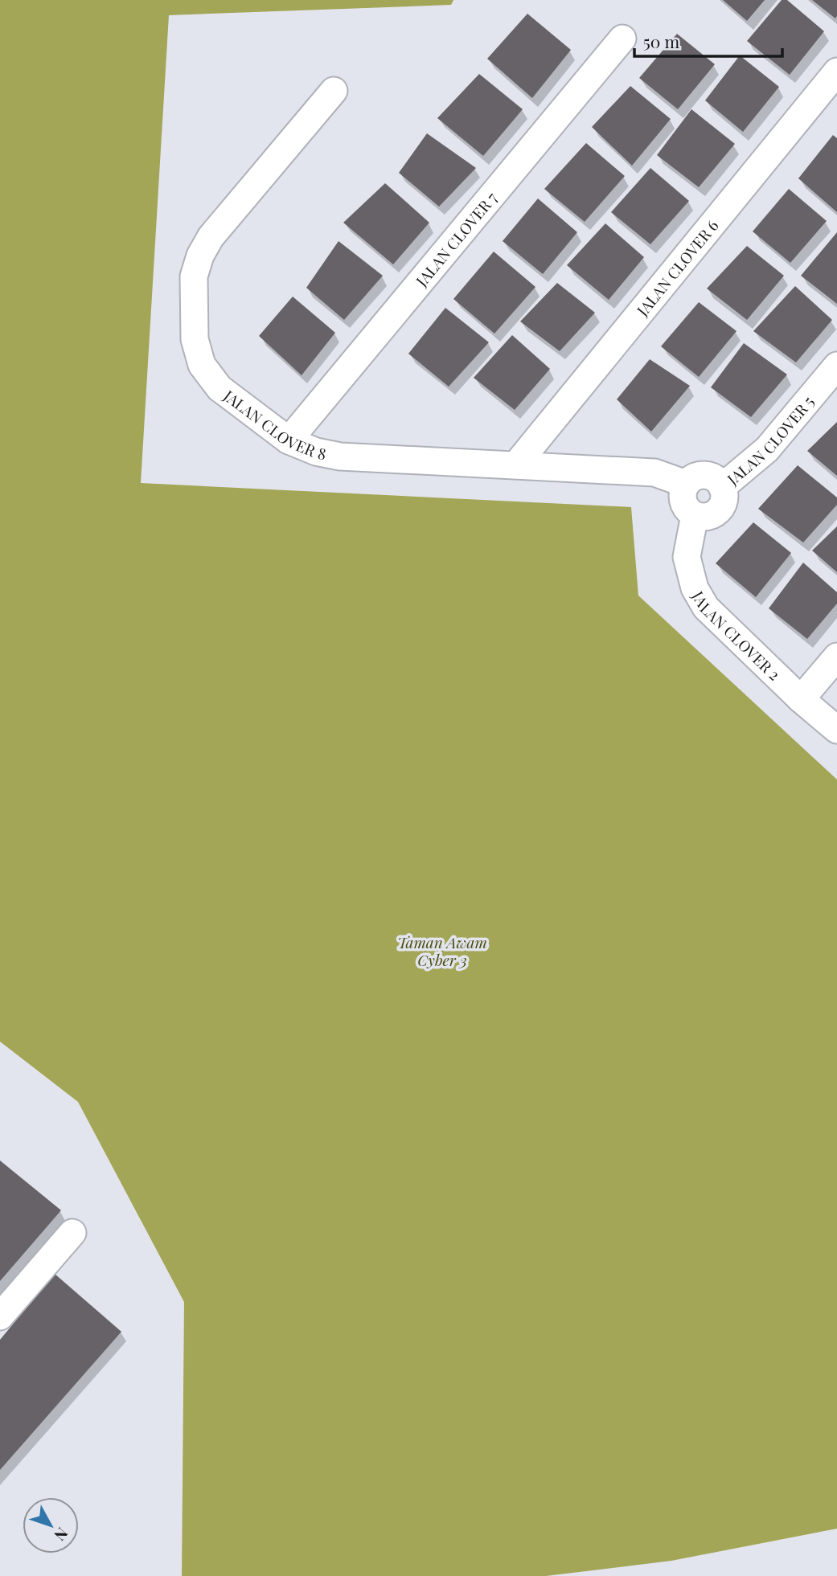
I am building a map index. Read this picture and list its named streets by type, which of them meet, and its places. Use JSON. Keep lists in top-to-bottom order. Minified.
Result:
{"streets":{"street":["JALAN CLOVER 7","JALAN CLOVER 6","JALAN CLOVER 8","JALAN CLOVER 5","JALAN CLOVER 2"]},"crossings":[["JALAN CLOVER 7","JALAN CLOVER 8"],["JALAN CLOVER 6","JALAN CLOVER 8"],["JALAN CLOVER 8","JALAN CLOVER 5"],["JALAN CLOVER 8","JALAN CLOVER 2"],["JALAN CLOVER 5","JALAN CLOVER 2"]],"parks":["Taman Awam Cyber 3"],"scale_bar":"50 m","north":"bottom right"}
